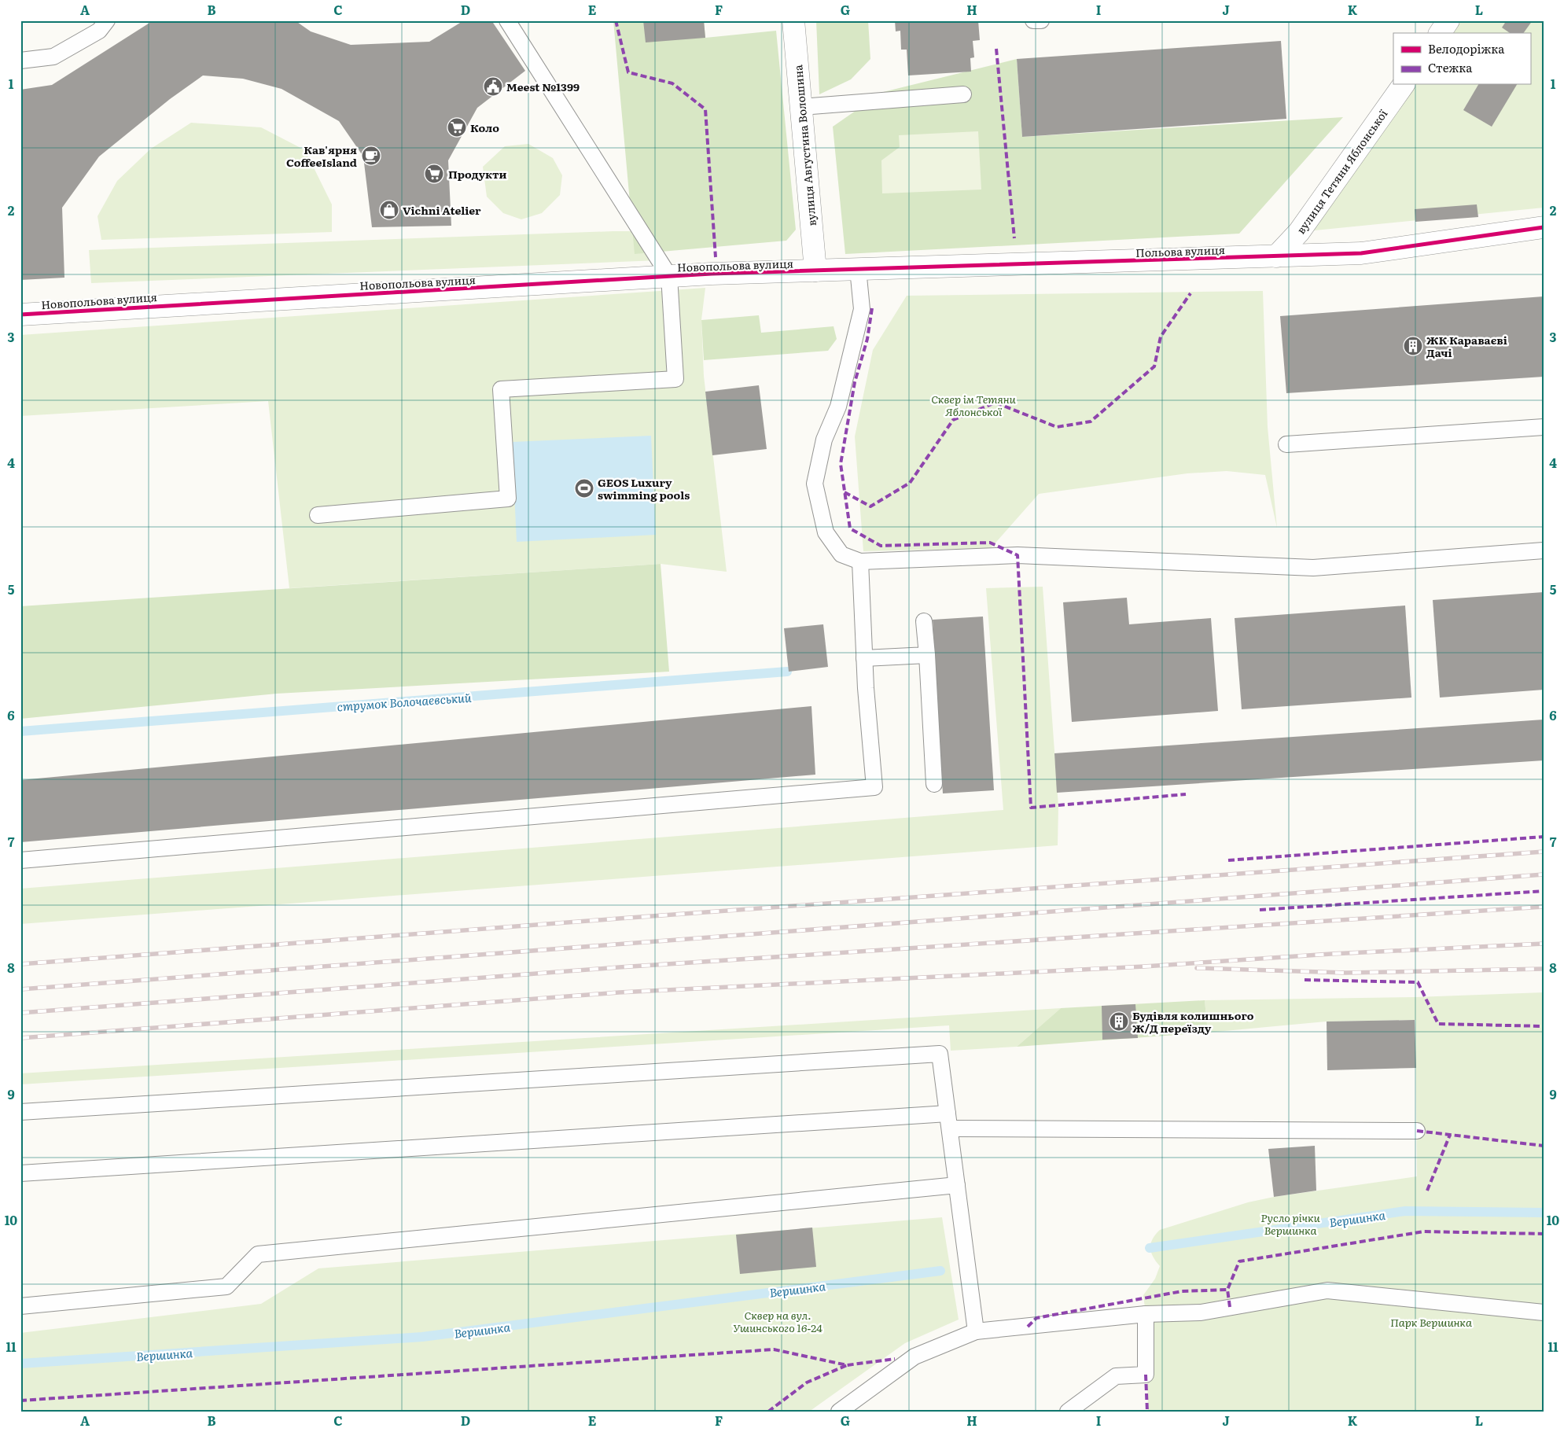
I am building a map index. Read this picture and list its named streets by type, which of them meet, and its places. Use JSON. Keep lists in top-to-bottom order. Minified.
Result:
{"streets":{"street":["вулиця Августина Волошина","вулиця Тетяни Яблонської","Польова вулиця","Новопольова вулиця"]},"crossings":[["вулиця Августина Волошина","Польова вулиця"],["вулиця Августина Волошина","Новопольова вулиця"],["вулиця Тетяни Яблонської","Польова вулиця"],["Польова вулиця","Новопольова вулиця"]],"water":["струмок Волочаєвський","Вершинка"],"parks":["Сквер ім Тетяни Яблонської","Русло річки Вершинка","Сквер на вул. Ушинського 16-24","Парк Вершинка"],"places":{"public building":["Meest №1399"],"supermarket":["Коло","Продукти"],"cafe":["Кав'ярня CoffeeIsland"],"shop":["Vichni Atelier"],"building":["ЖК Караваєві Дачі","Будівля колишнього Ж/Д переїзду"],"sports":["GEOS Luxury swimming pools"]},"legend":["Велодоріжка","Стежка"],"grid":{"columns":["A","B","C","D","E","F","G","H","I","J","K","L"],"rows":["1","2","3","4","5","6","7","8","9","10","11"]}}
